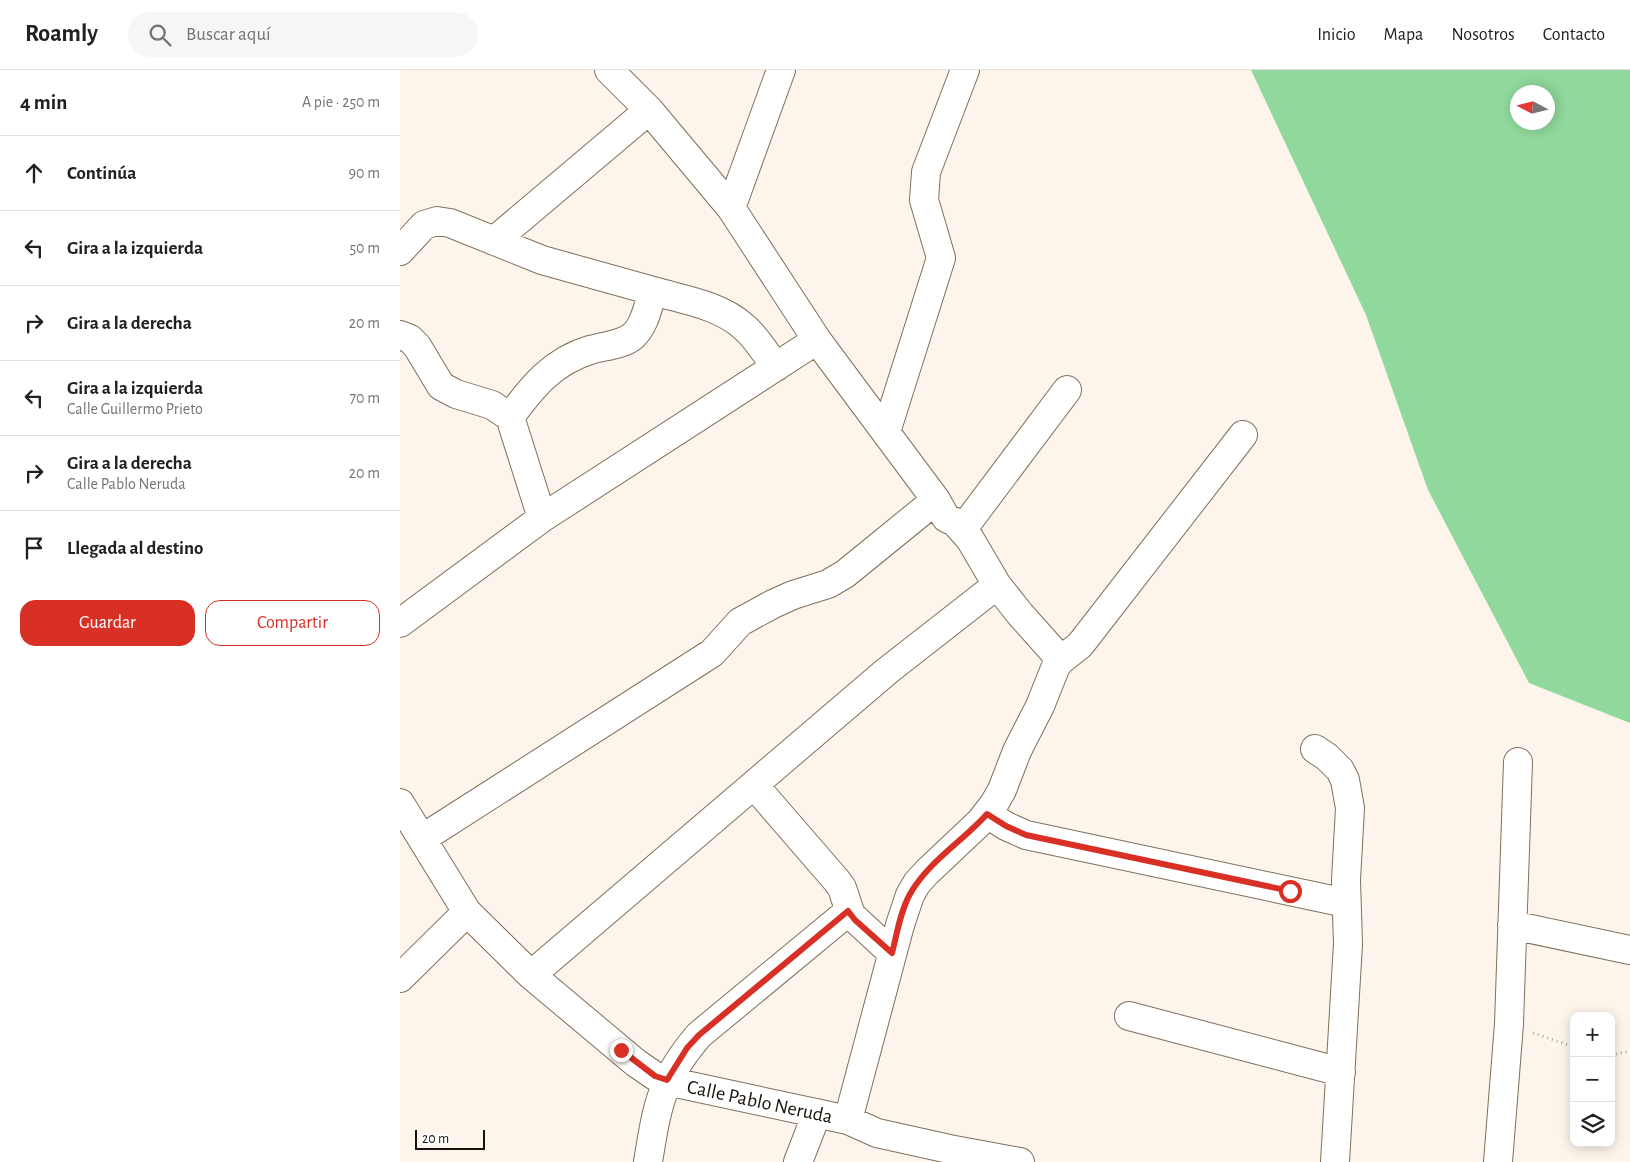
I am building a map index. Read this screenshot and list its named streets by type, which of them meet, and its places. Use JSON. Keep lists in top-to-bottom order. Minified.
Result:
{"streets":{"street":["Calle Pablo Neruda"]},"scale_bar":"20 m","north":"left","page":{"header":"Roamly","search":"Buscar aquí","nav":["Inicio","Mapa","Nosotros","Contacto"],"heading":["4 min","A pie · 250 m"],"list":[["Continúa","90 m"],["Gira a la izquierda","50 m"],["Gira a la derecha","20 m"],["Gira a la izquierda","Calle Guillermo Prieto","70 m"],["Gira a la derecha","Calle Pablo Neruda","20 m"],"Llegada al destino"],"buttons":["Guardar","Compartir"],"map_buttons":["+","−"],"scale":"20 m"}}
